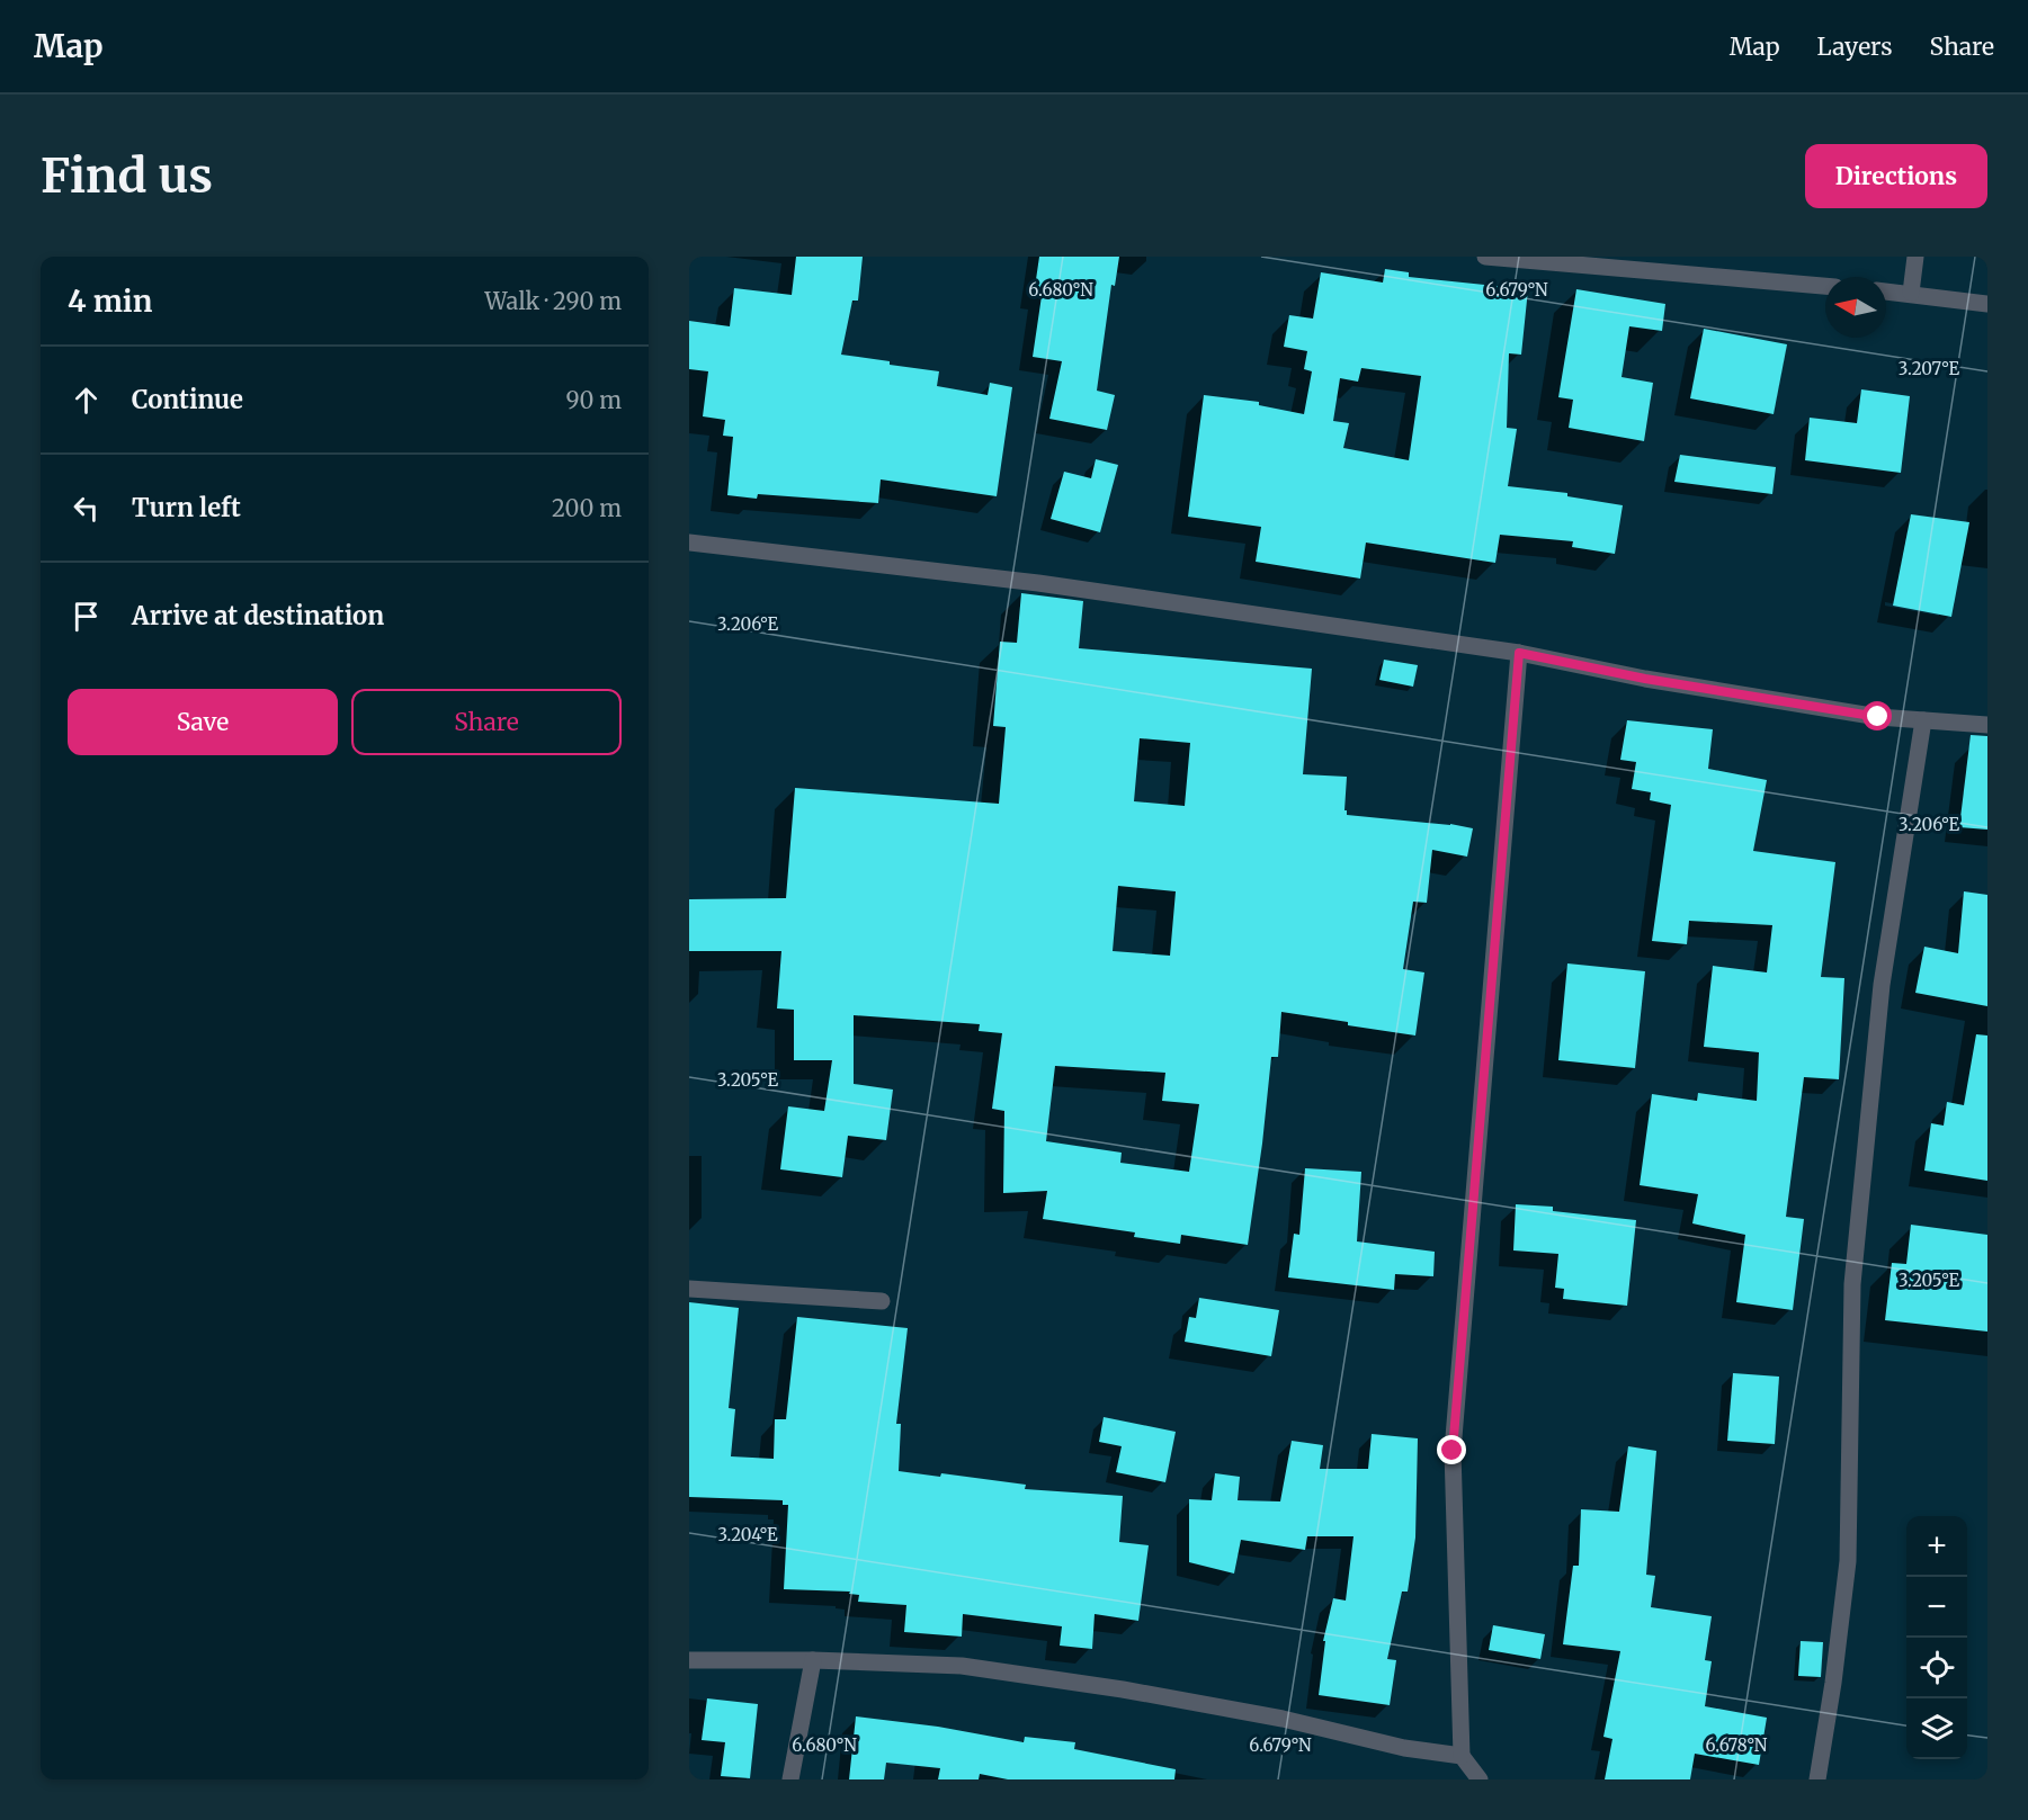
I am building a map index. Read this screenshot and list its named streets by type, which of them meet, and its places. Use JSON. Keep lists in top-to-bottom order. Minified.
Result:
{"north":"left","page":{"header":"Map","nav":["Map","Layers","Share"],"buttons":["Directions",["Save","Share"]],"title":"Find us","heading":["4 min","Walk · 290 m"],"list":[["Continue","90 m"],["Turn left","200 m"],"Arrive at destination"],"map_buttons":["+","−"]},"coordinates":["6.680°N","6.679°N","3.207°E","3.206°E","3.205°E","3.204°E","6.678°N"]}
